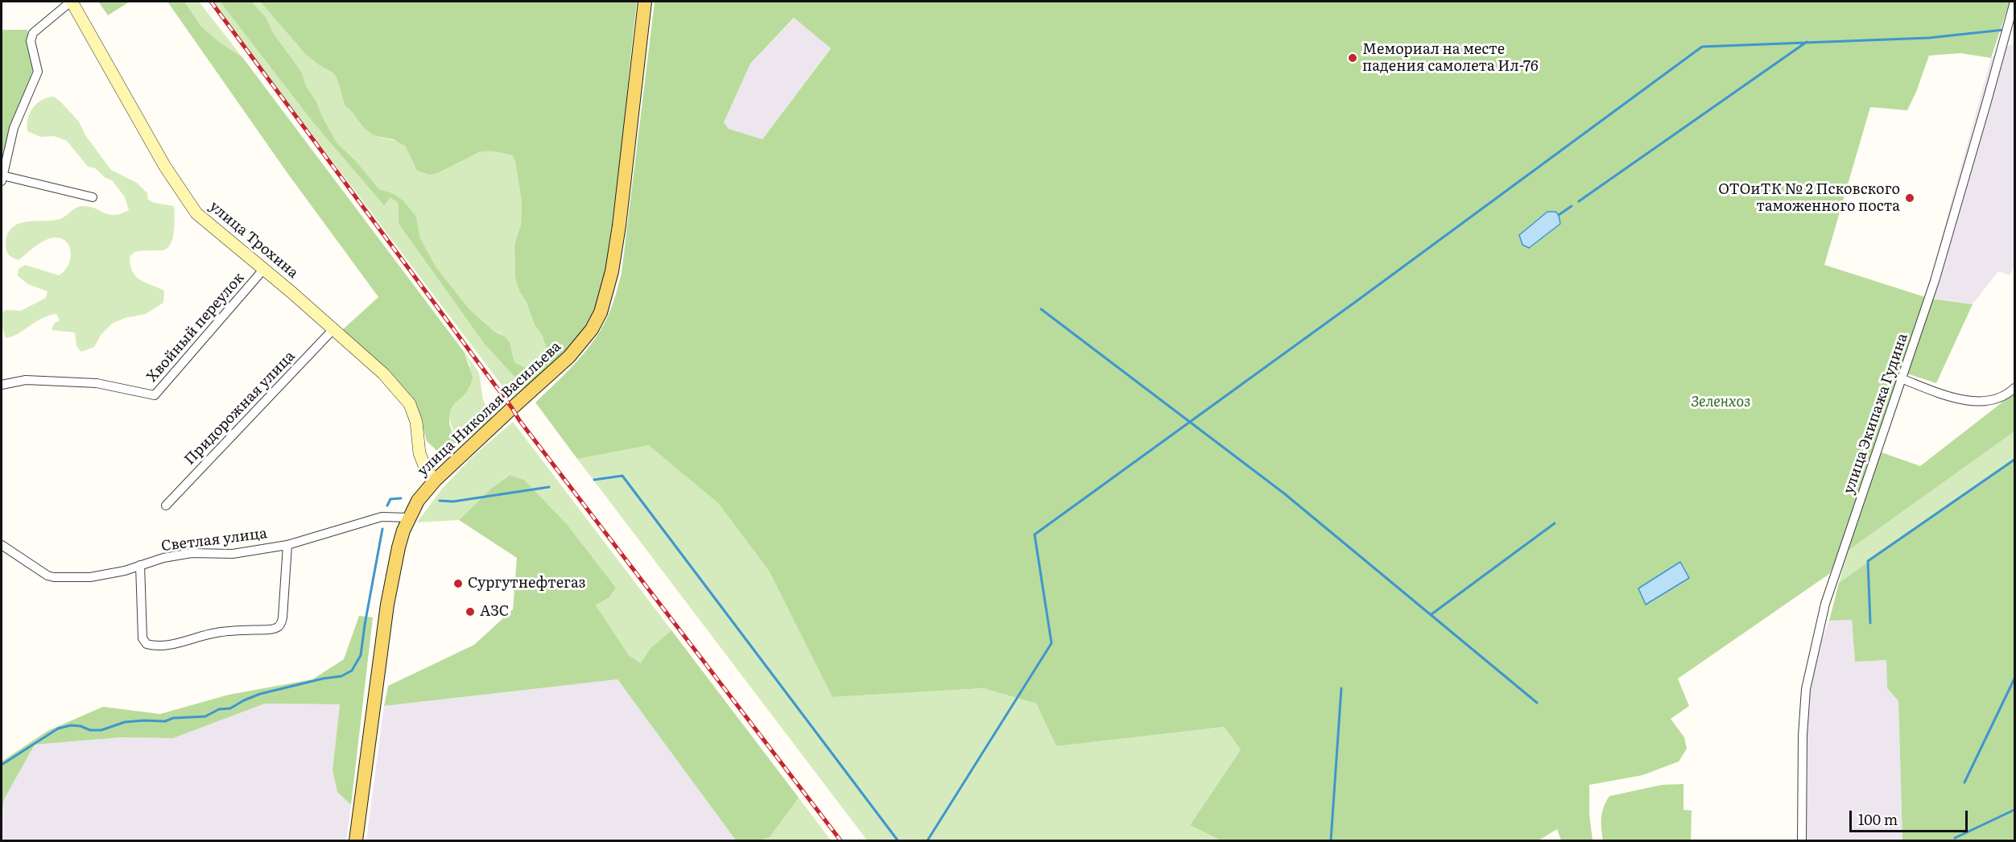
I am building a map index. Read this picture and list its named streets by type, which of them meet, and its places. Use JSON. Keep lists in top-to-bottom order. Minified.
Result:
{"streets":{"main road":["улица Николая Васильева"],"street":["улица Трохина","Хвойный переулок","Придорожная улица","улица Экипажа Гудина","Светлая улица"]},"crossings":[["улица Трохина","Хвойный переулок"],["улица Трохина","Придорожная улица"],["улица Трохина","улица Николая Васильева"],["улица Николая Васильева","Светлая улица"]],"parks":["Зеленхоз"],"places":["Мемориал на месте падения самолета Ил-76","ОТОиТК № 2 Псковского таможенного поста","Сургутнефтегаз","АЗС"],"scale_bar":"100 m"}
